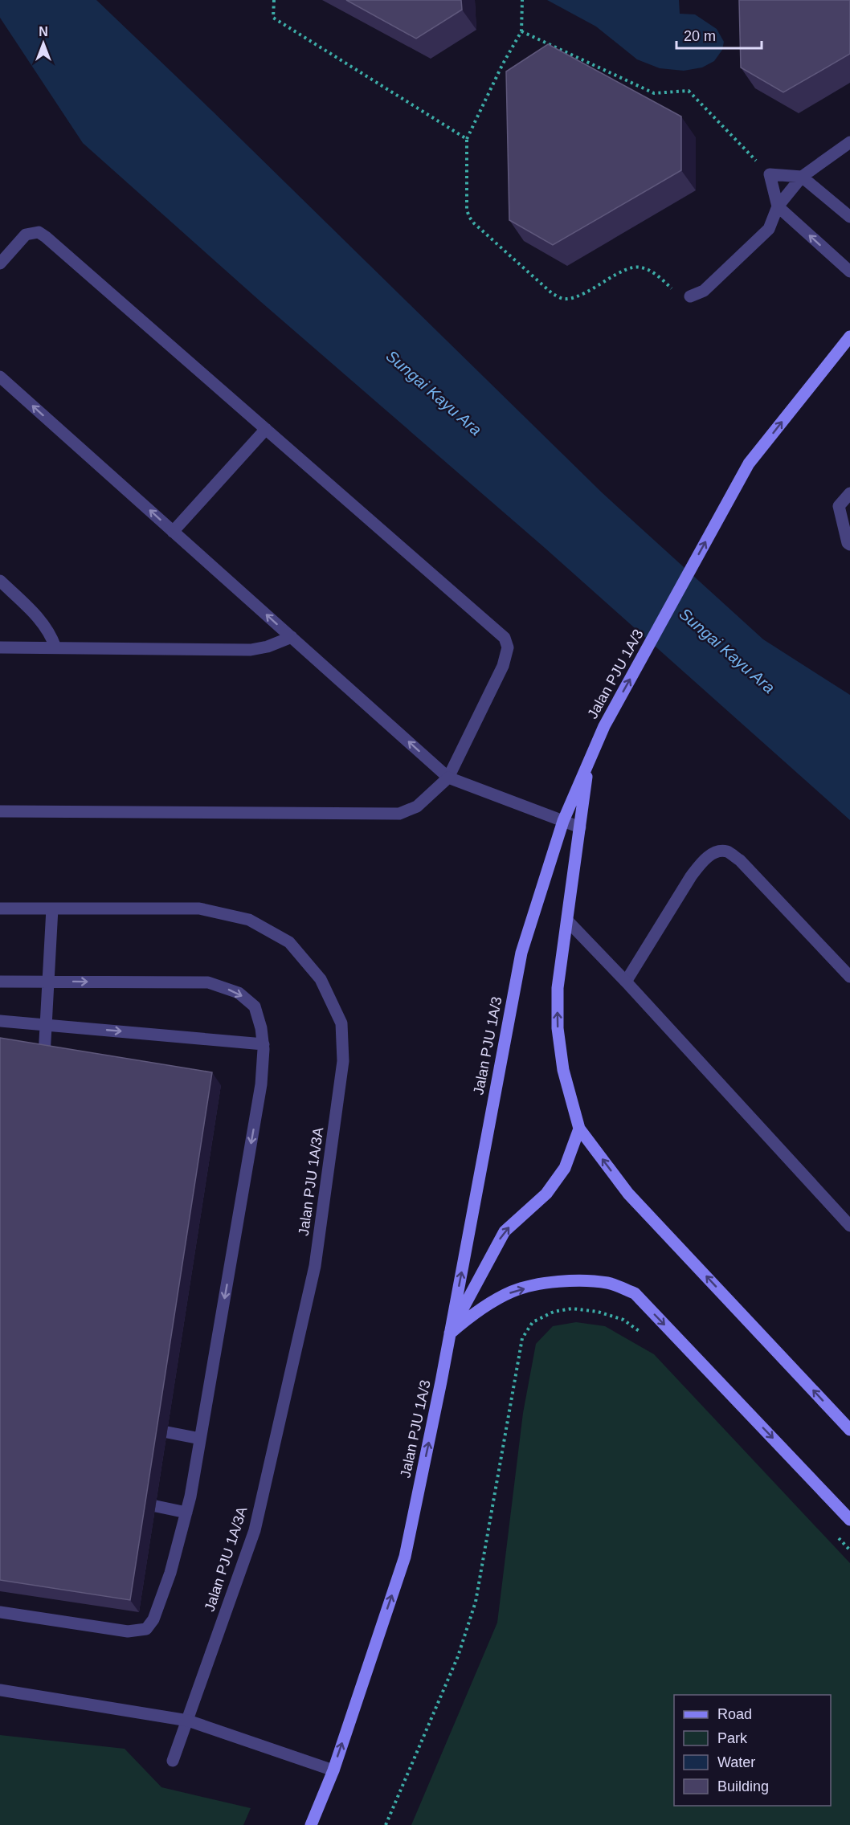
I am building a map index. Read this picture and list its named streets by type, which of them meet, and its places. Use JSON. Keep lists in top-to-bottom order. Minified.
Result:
{"streets":{"street":["Jalan PJU 1A/3","Jalan PJU 1A/3A"]},"water":["Sungai Kayu Ara"],"legend":["Road","Park","Water","Building"],"scale_bar":"20 m","north":"top"}
